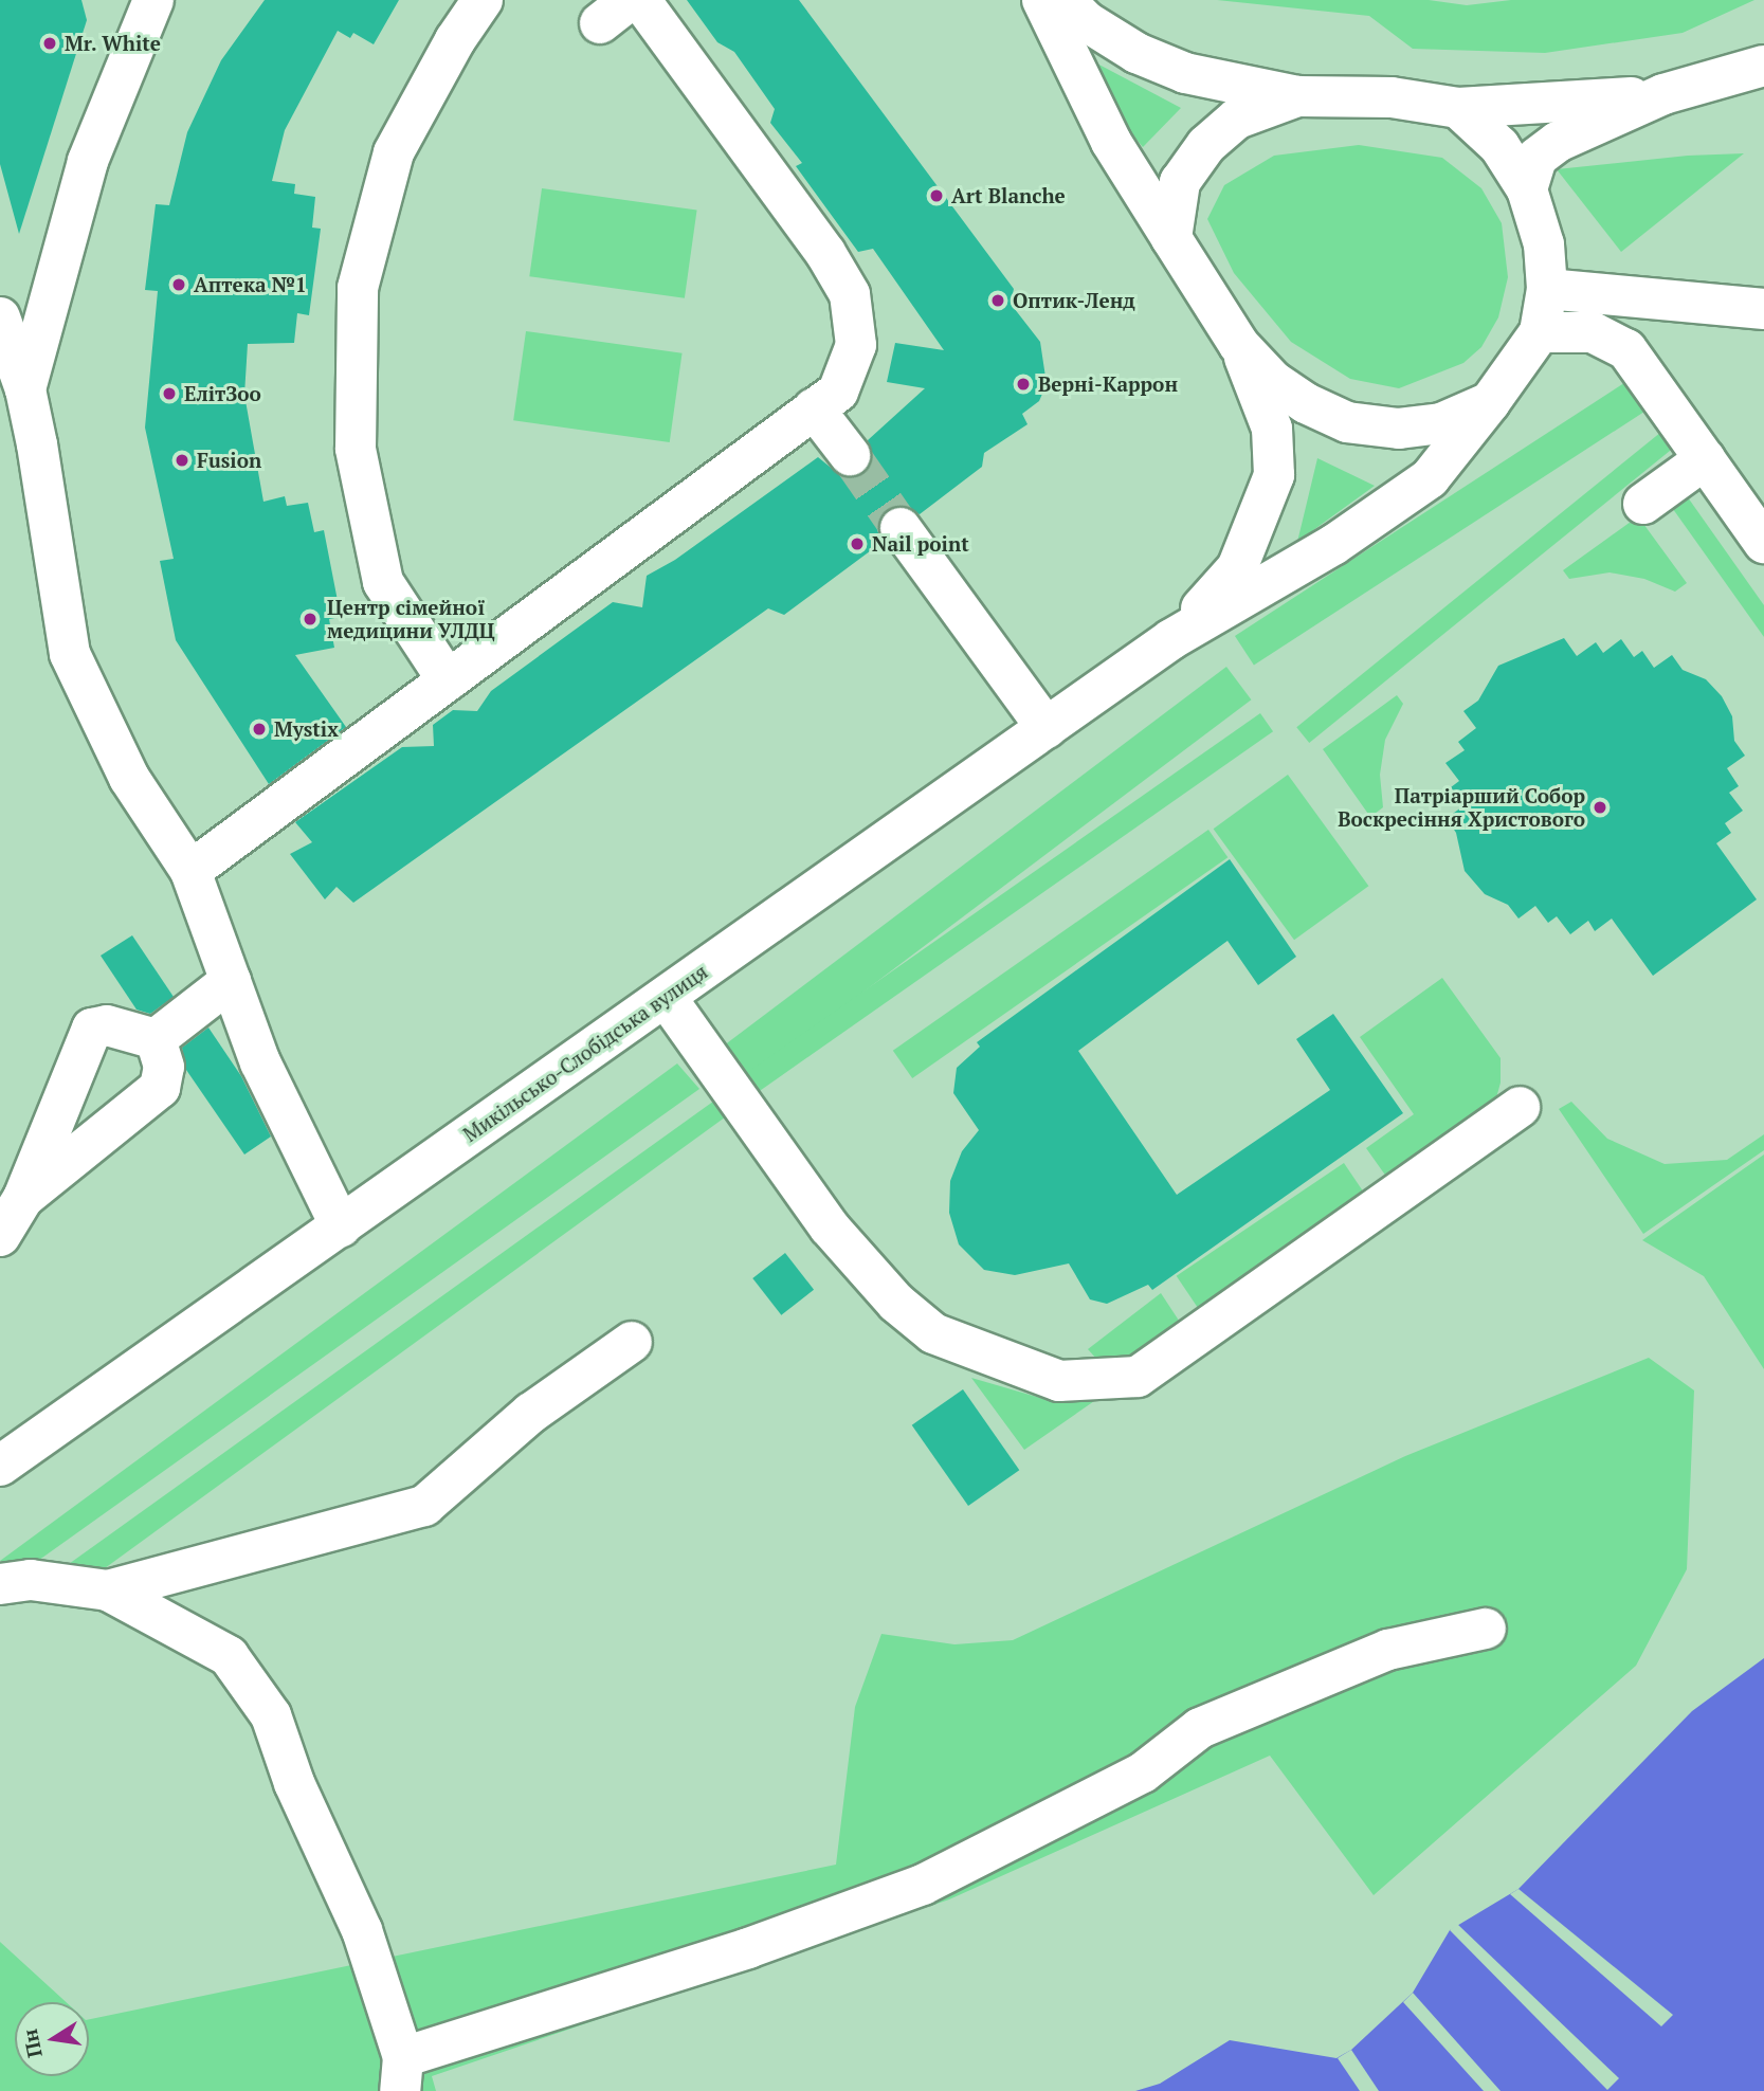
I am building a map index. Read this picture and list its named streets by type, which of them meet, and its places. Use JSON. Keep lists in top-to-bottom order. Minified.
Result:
{"streets":{"street":["Микільсько-Слобідська вулиця"]},"places":["Mr. White","Art Blanche","Аптека №1","Оптик-Ленд","Верні-Каррон","ЕлітЗоо","Fusion","Nail point","Центр сімейної медицини УЛДЦ","Mystix","Патріарший Собор Воскресіння Христового"],"north":"left"}
